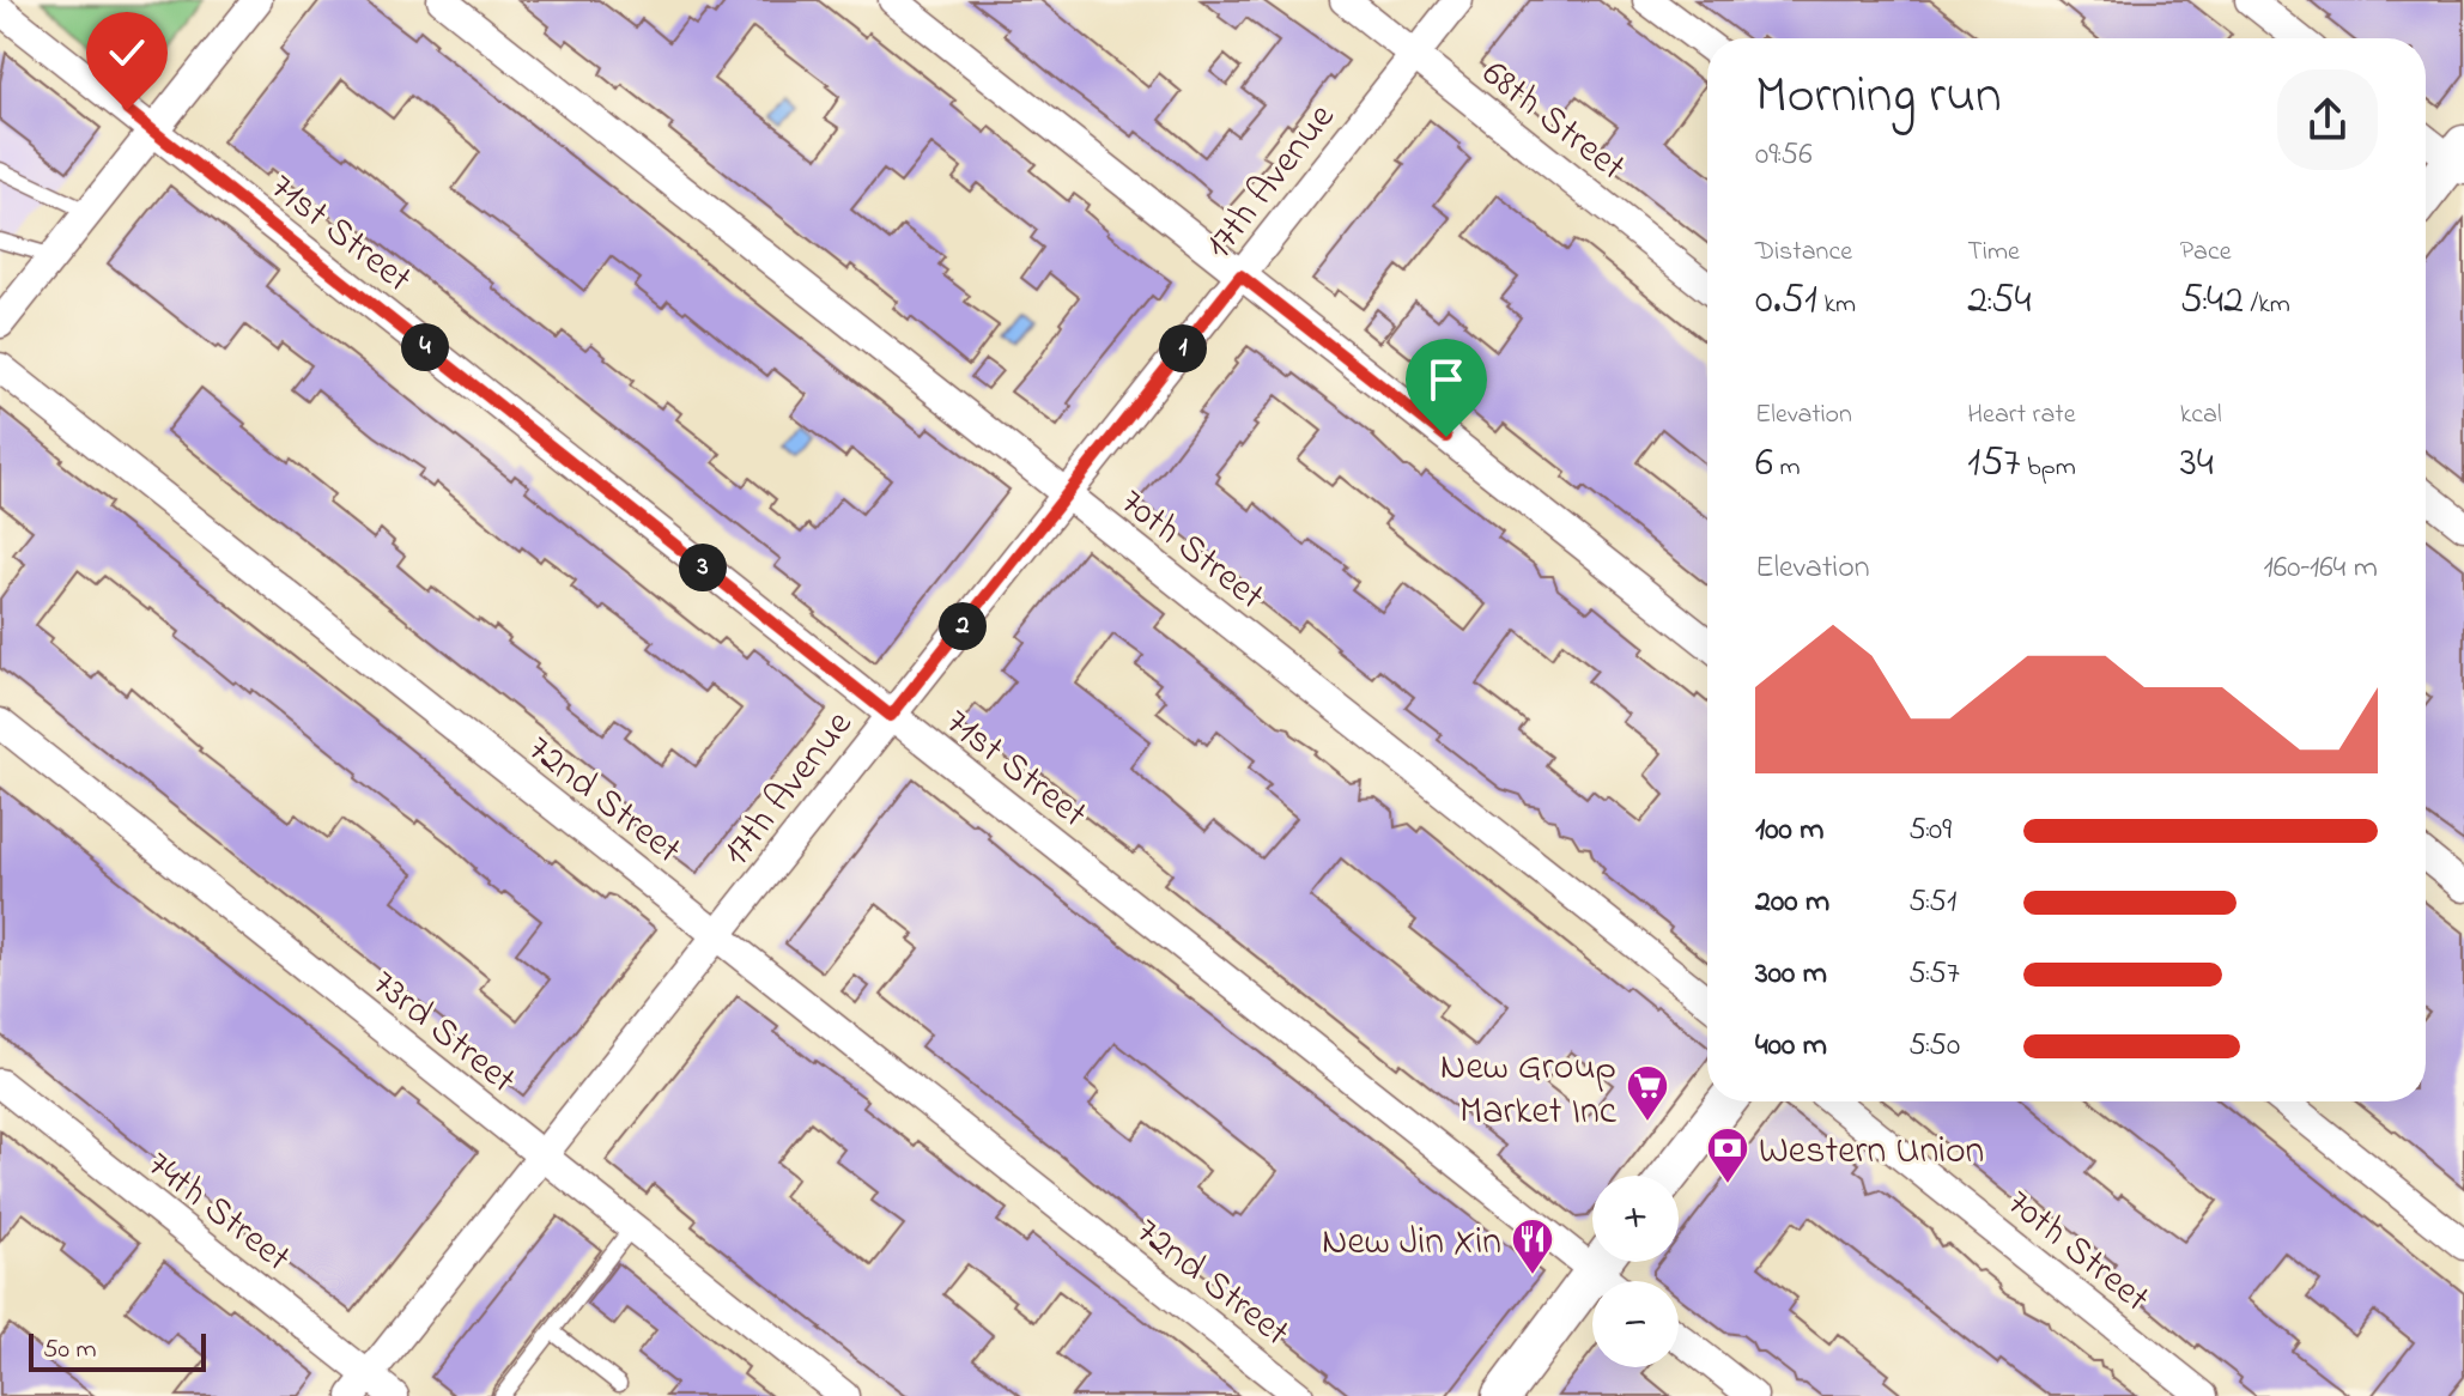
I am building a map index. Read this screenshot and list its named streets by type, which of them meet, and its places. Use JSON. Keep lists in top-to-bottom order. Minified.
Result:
{"streets":{"street":["68th Street","17th Avenue","71st Street","70th Street","72nd Street","73rd Street","74th Street"]},"crossings":[["68th Street","17th Avenue"],["17th Avenue","71st Street"],["17th Avenue","70th Street"],["17th Avenue","72nd Street"],["17th Avenue","73rd Street"],["17th Avenue","74th Street"]],"places":{"supermarket":["New Group Market Inc"],"bank":["Western Union"],"restaurant":["New Jin Xin"]},"scale_bar":"50 m","page":{"heading":["Morning run","09:56"],"stats":[["Distance","0.51 km"],["Time","2:54"],["Pace","5:42 /km"],["Elevation","6 m"],["Heart rate","157 bpm"],["kcal","34"]],"pins":["4","1","3","2"],"chart":["Elevation","160–164 m"],"list":[{"name":"100 m","note":"5:09"},{"name":"200 m","note":"5:51"},{"name":"300 m","note":"5:57"},{"name":"400 m","note":"5:50"}],"map_buttons":["+","−"],"scale":"50 m"}}
